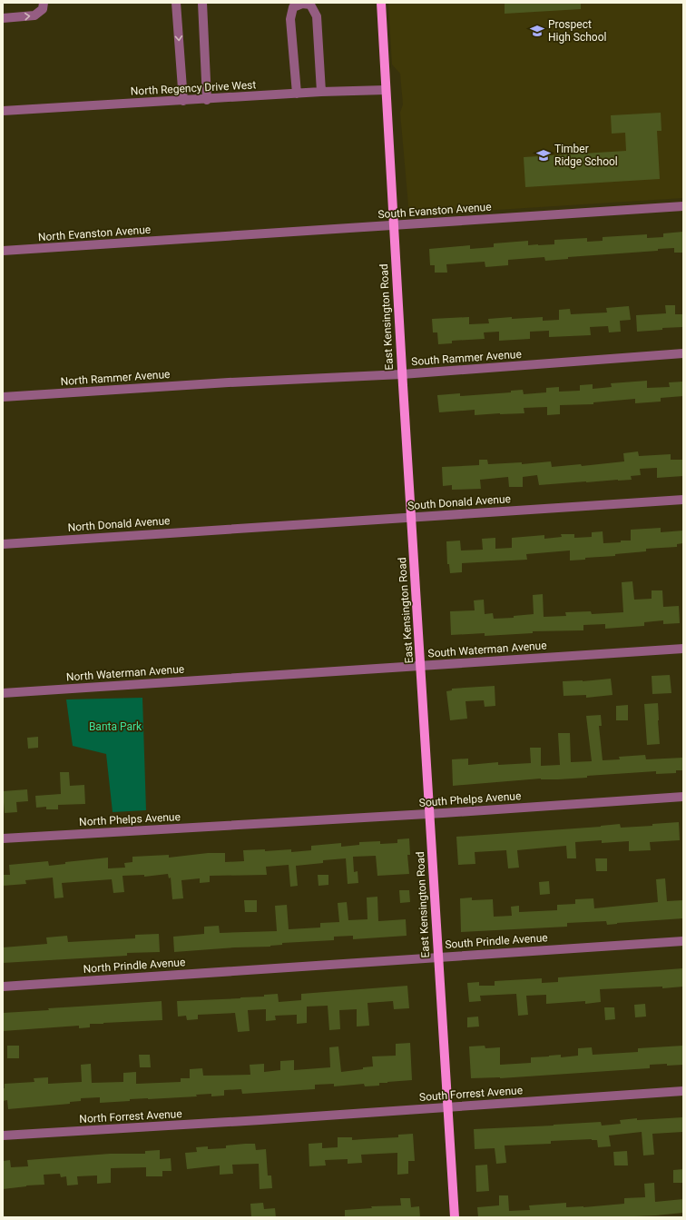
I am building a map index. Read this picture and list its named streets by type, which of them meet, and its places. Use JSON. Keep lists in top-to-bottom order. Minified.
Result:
{"streets":{"main road":["East Kensington Road"],"street":["North Regency Drive West","South Evanston Avenue","North Evanston Avenue","South Rammer Avenue","North Rammer Avenue","South Donald Avenue","North Donald Avenue","South Waterman Avenue","North Waterman Avenue","South Phelps Avenue","North Phelps Avenue","South Prindle Avenue","North Prindle Avenue","South Forrest Avenue","North Forrest Avenue"]},"crossings":[["North Regency Drive West","East Kensington Road"],["South Evanston Avenue","North Evanston Avenue"],["South Evanston Avenue","East Kensington Road"],["East Kensington Road","South Rammer Avenue"],["East Kensington Road","South Donald Avenue"],["East Kensington Road","South Waterman Avenue"],["East Kensington Road","South Phelps Avenue"],["East Kensington Road","South Prindle Avenue"],["East Kensington Road","South Forrest Avenue"],["South Rammer Avenue","North Rammer Avenue"],["South Donald Avenue","North Donald Avenue"],["South Waterman Avenue","North Waterman Avenue"],["South Phelps Avenue","North Phelps Avenue"],["South Prindle Avenue","North Prindle Avenue"],["South Forrest Avenue","North Forrest Avenue"]],"parks":["Banta Park"],"places":{"school or university":["Prospect High School","Timber Ridge School"]}}
